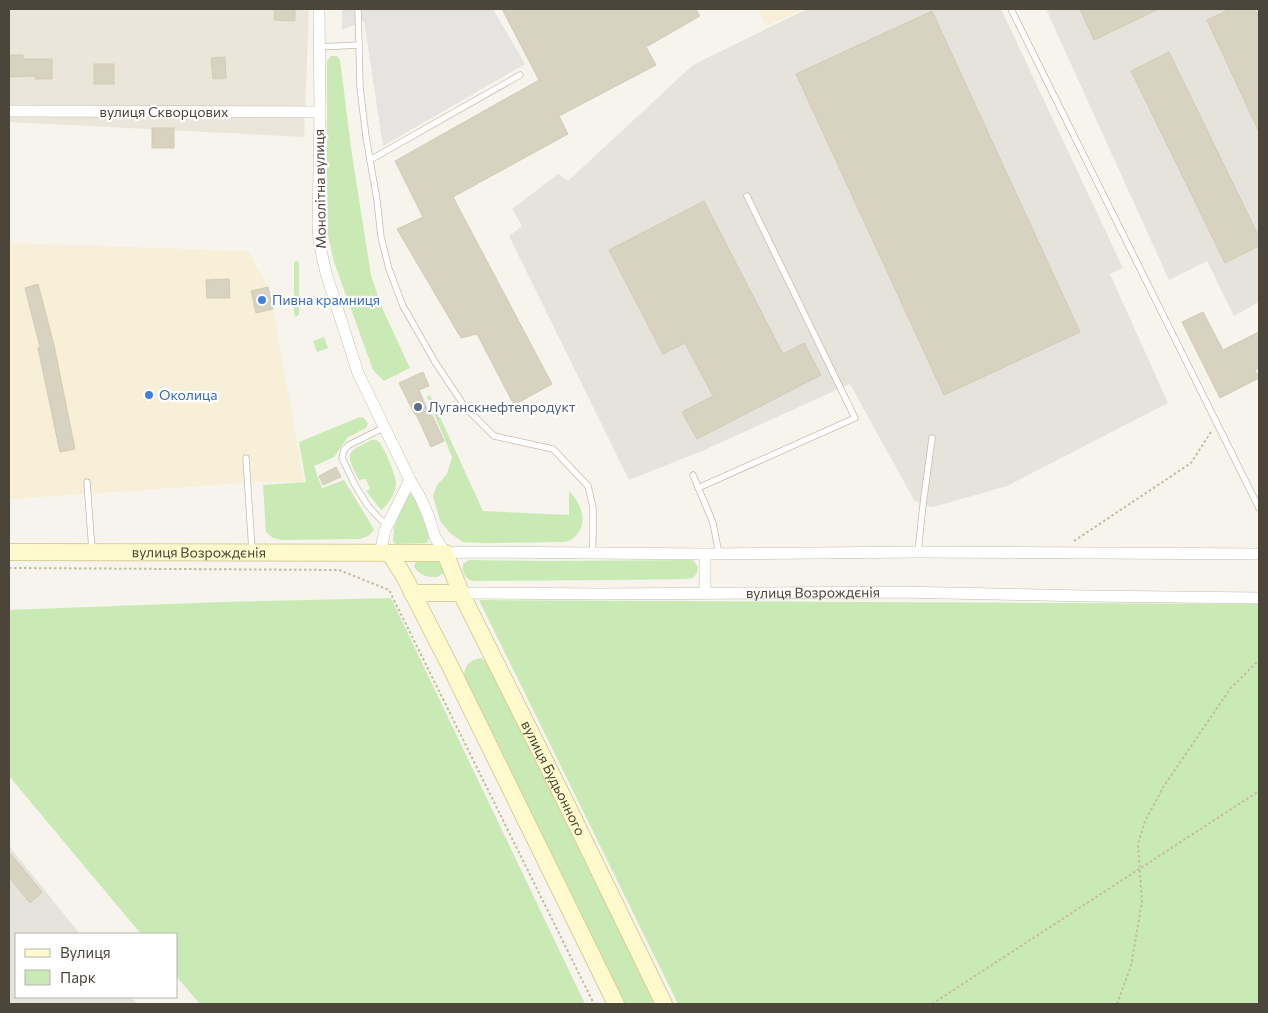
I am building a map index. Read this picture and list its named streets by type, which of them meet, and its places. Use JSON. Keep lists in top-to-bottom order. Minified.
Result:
{"streets":{"main road":["вулиця Возрождєнія","вулиця Будьонного"],"street":["вулиця Скворцових","Монолітна вулиця"]},"crossings":[["вулиця Скворцових","Монолітна вулиця"],["Монолітна вулиця","вулиця Возрождєнія"],["Монолітна вулиця","вулиця Будьонного"],["вулиця Возрождєнія","вулиця Будьонного"]],"places":["Пивна крамниця","Околица","Луганскнефтепродукт"],"legend":["Вулиця","Парк"]}
